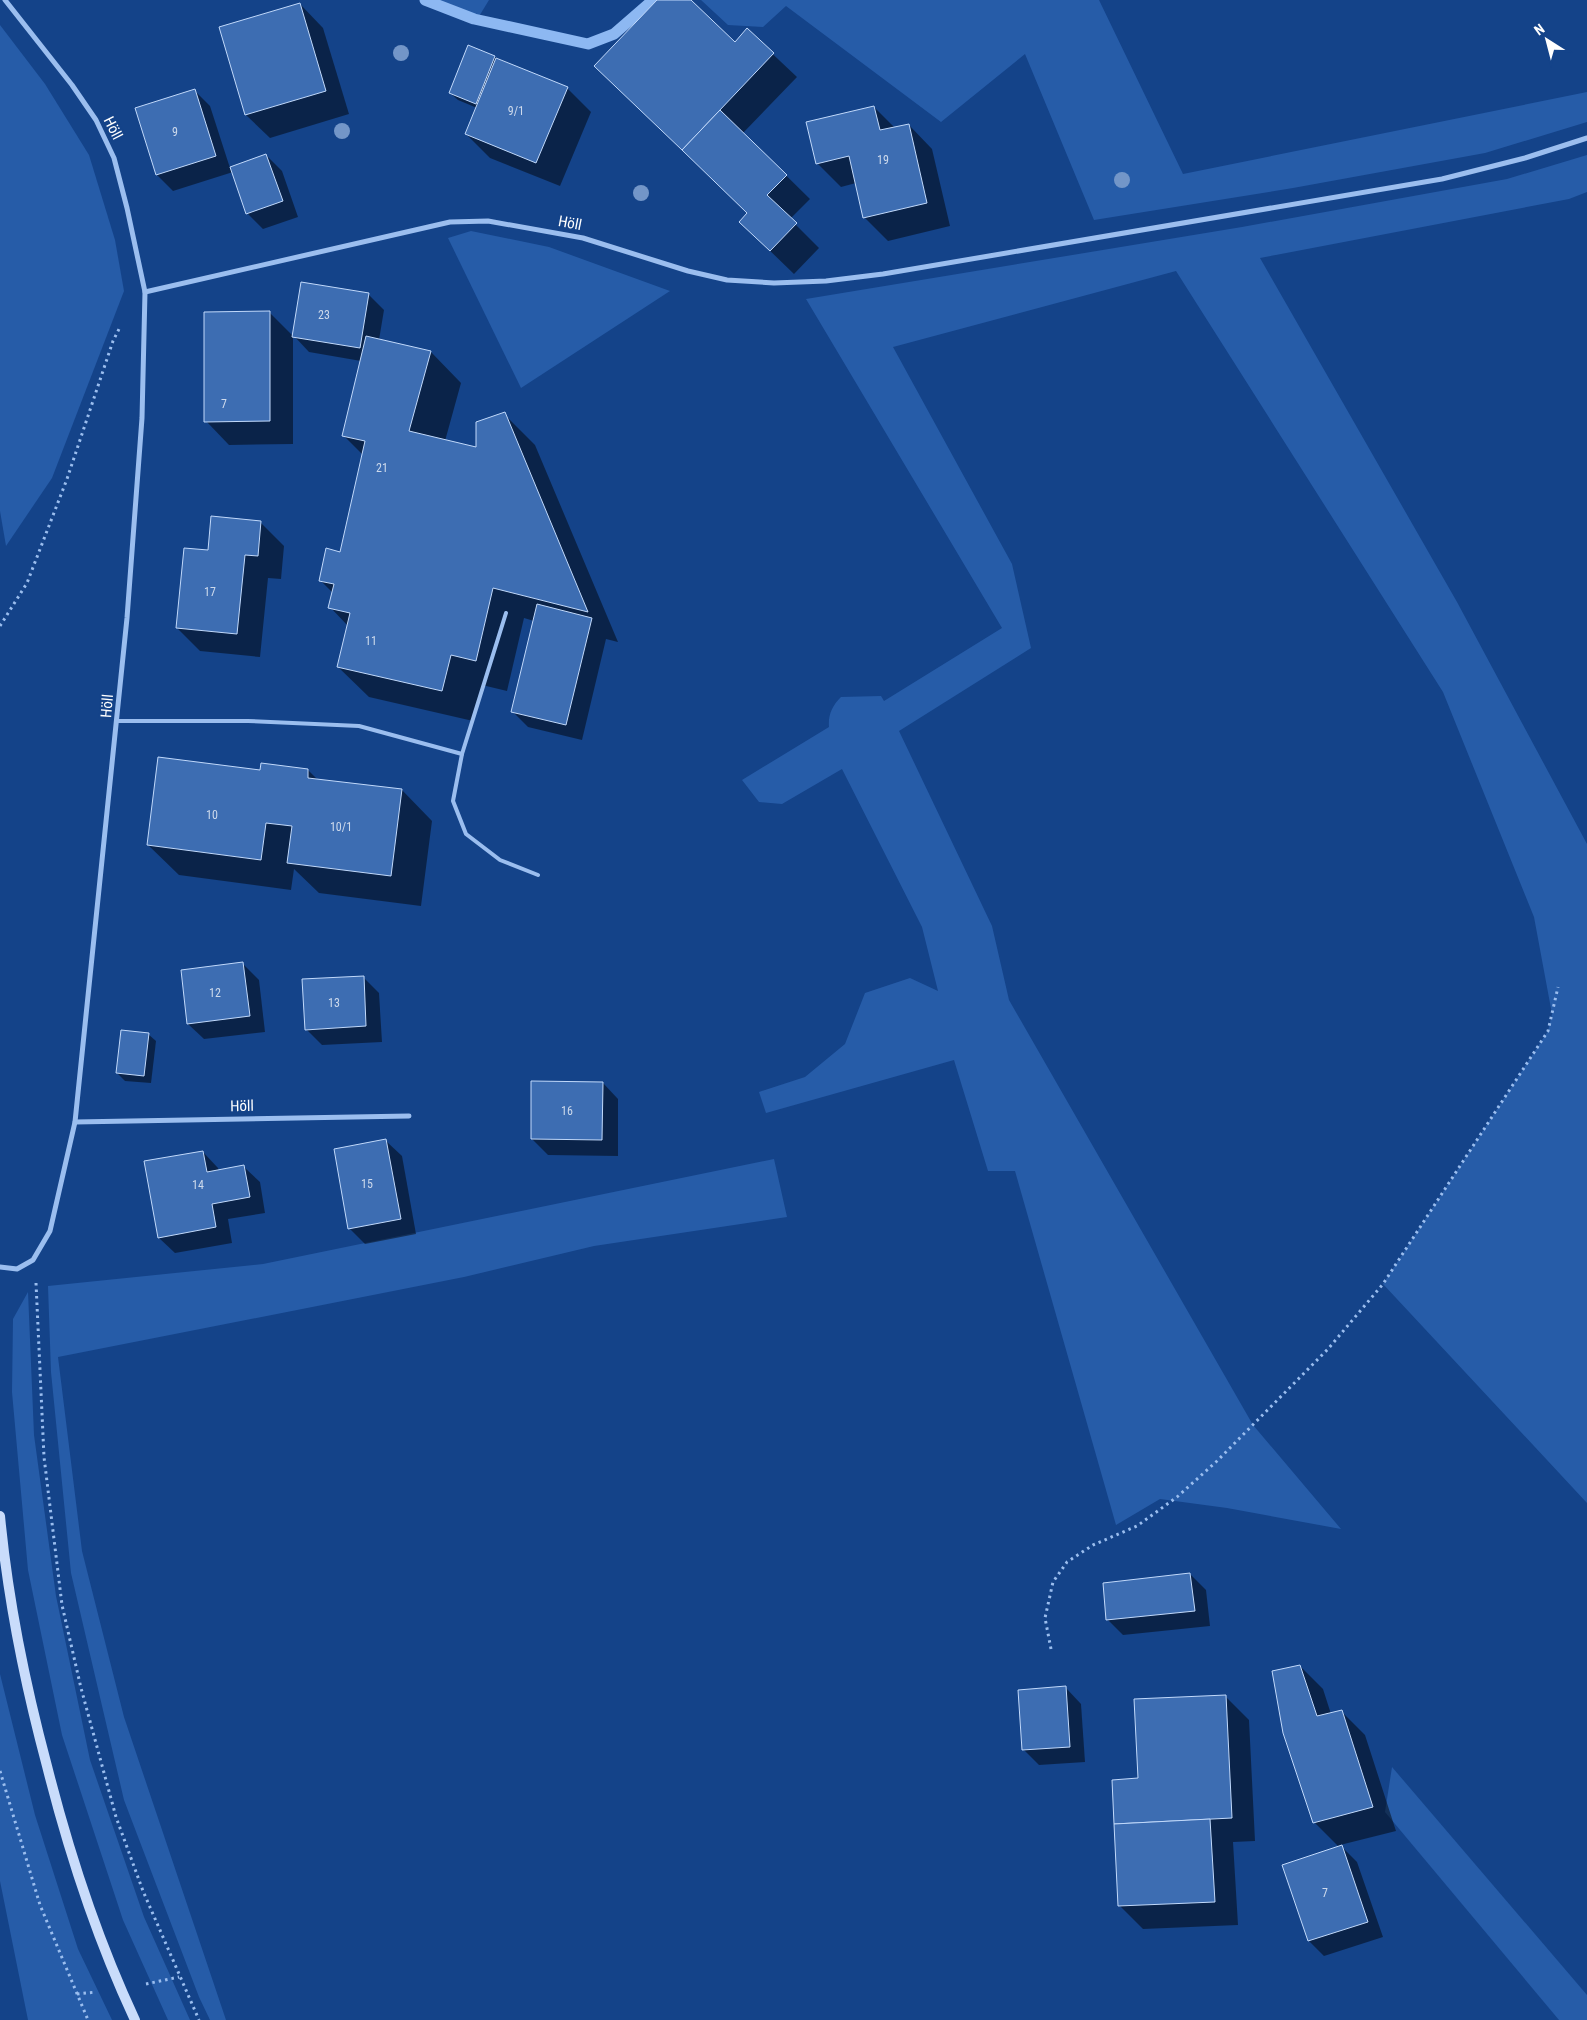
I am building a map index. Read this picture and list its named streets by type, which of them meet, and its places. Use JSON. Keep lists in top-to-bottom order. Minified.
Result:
{"streets":{"street":["Höll"]},"house_numbers":["9/1","9","19","23","7","21","17","11","10","10/1","12","13","16","15","14","7"],"north":"top left"}
